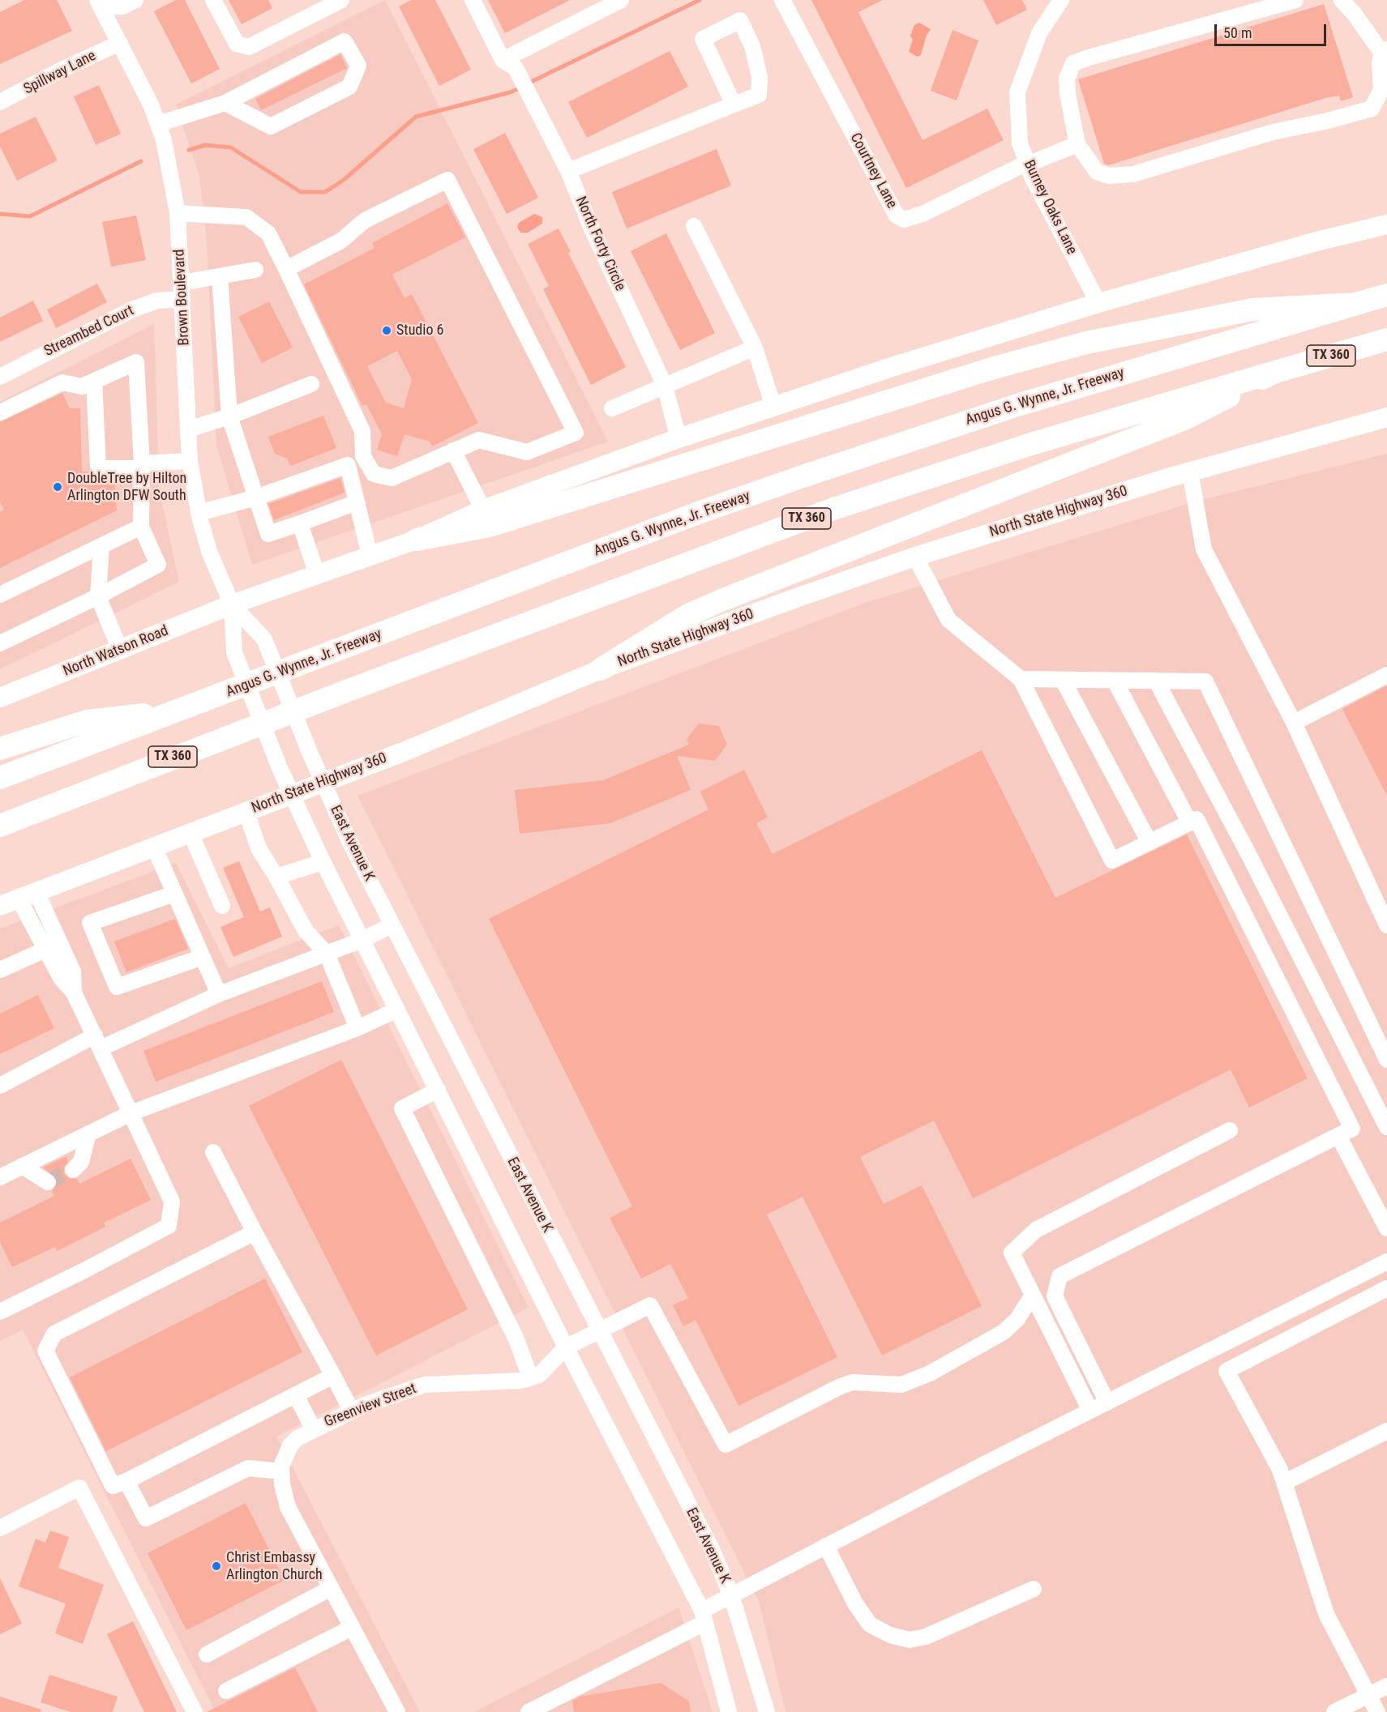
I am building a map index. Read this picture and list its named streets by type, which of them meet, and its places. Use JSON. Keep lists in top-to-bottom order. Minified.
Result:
{"streets":{"highway":["TX 360","Angus G. Wynne, Jr. Freeway"],"main road":["North State Highway 360","North Watson Road"],"street":["Spillway Lane","Courtney Lane","Burney Oaks Lane","North Forty Circle","Brown Boulevard","Streambed Court","East Avenue K","Greenview Street"]},"crossings":[["Spillway Lane","Brown Boulevard"],["Courtney Lane","Burney Oaks Lane"],["Brown Boulevard","Streambed Court"],["Brown Boulevard","North Watson Road"],["Brown Boulevard","East Avenue K"],["North State Highway 360","East Avenue K"],["North Watson Road","East Avenue K"],["East Avenue K","Greenview Street"]],"places":["Studio 6","DoubleTree by Hilton Arlington DFW South","Christ Embassy Arlington Church"],"scale_bar":"50 m"}
